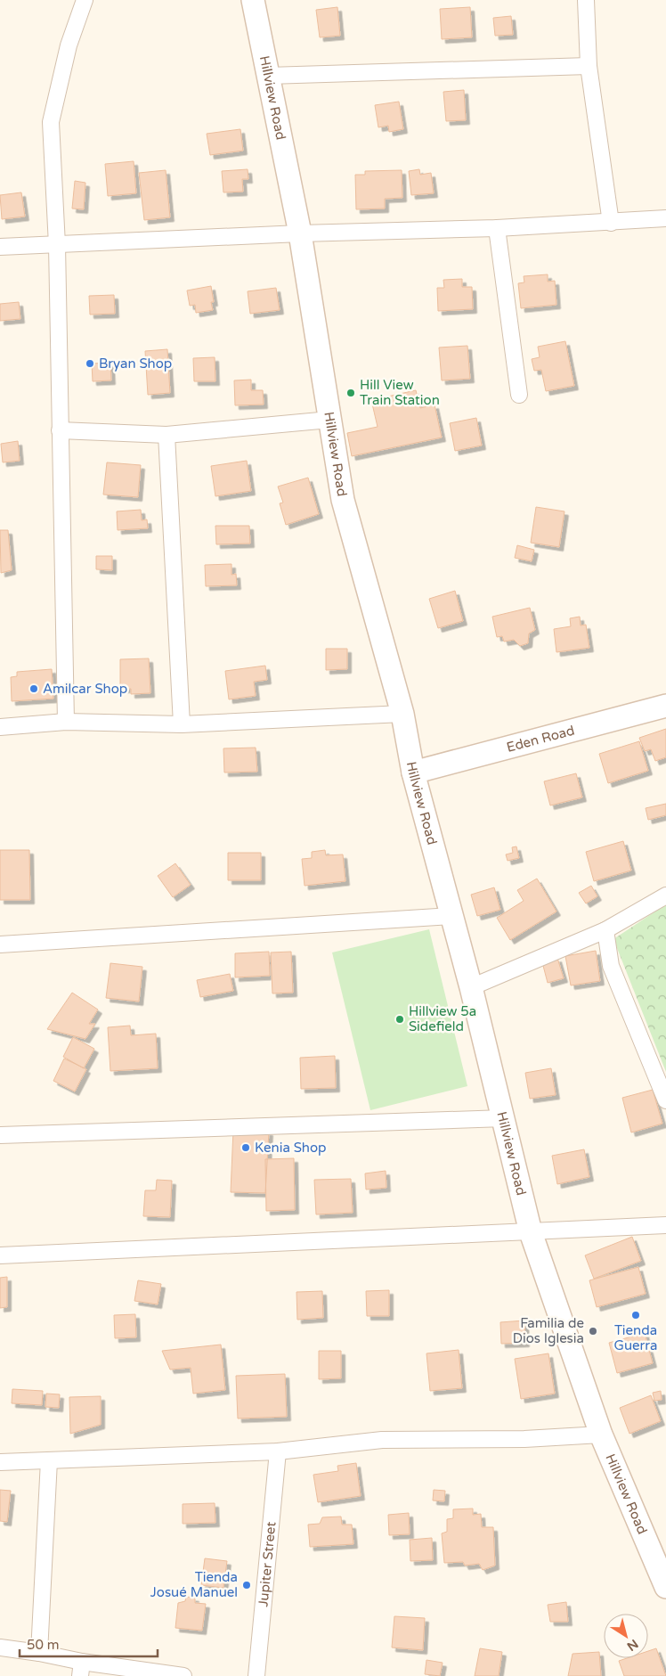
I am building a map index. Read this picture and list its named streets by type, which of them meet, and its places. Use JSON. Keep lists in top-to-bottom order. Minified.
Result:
{"streets":{"street":["Hillview Road","Eden Road","Jupiter Street"]},"crossings":[["Hillview Road","Eden Road"]],"places":["Bryan Shop","Hill View Train Station","Amilcar Shop","Hillview 5a Sidefield","Kenia Shop","Tienda Guerra","Familia de Dios Iglesia","Tienda Josué Manuel"],"scale_bar":"50 m","north":"bottom right"}
